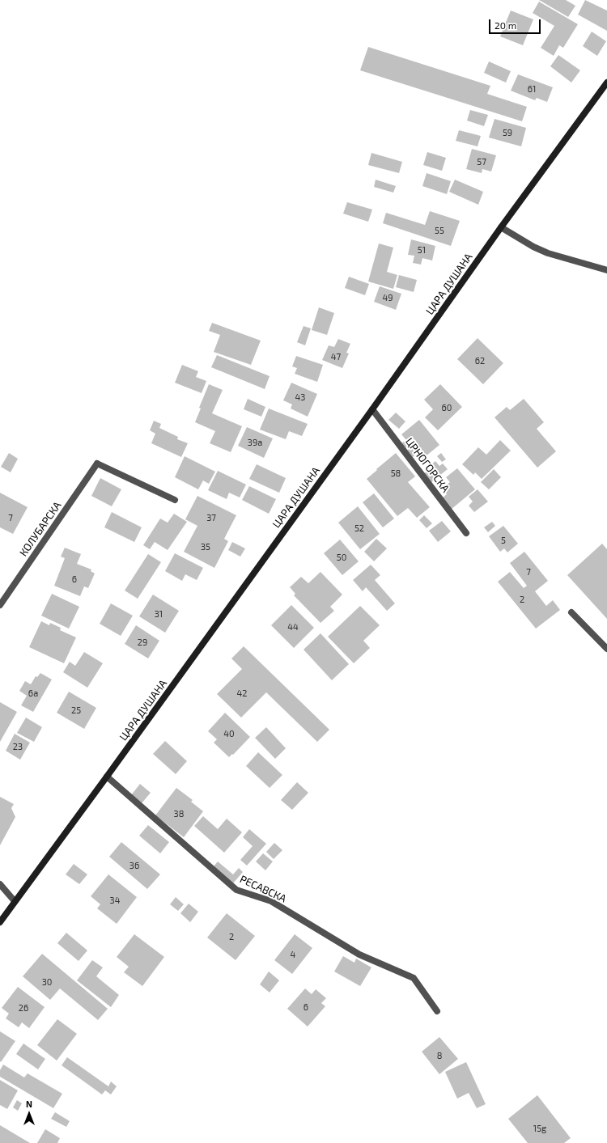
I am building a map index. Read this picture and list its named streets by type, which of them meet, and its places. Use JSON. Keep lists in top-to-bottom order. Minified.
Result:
{"streets":{"main road":["ЦАРА ДУШАНА"],"street":["ЦРНОГОРСКА","КОЛУБАРСКА","РЕСАВСКА"]},"crossings":[["ЦАРА ДУШАНА","ЦРНОГОРСКА"],["ЦАРА ДУШАНА","РЕСАВСКА"]],"house_numbers":["61","59","57","55","51","49","47","62","43","60","39a","58","7","37","52","5","35","50","7","6","2","31","44","29","6a","42","25","40","23","38","36","34","2","4","30","6","26","8","15g"],"scale_bar":"20 m","north":"top"}
